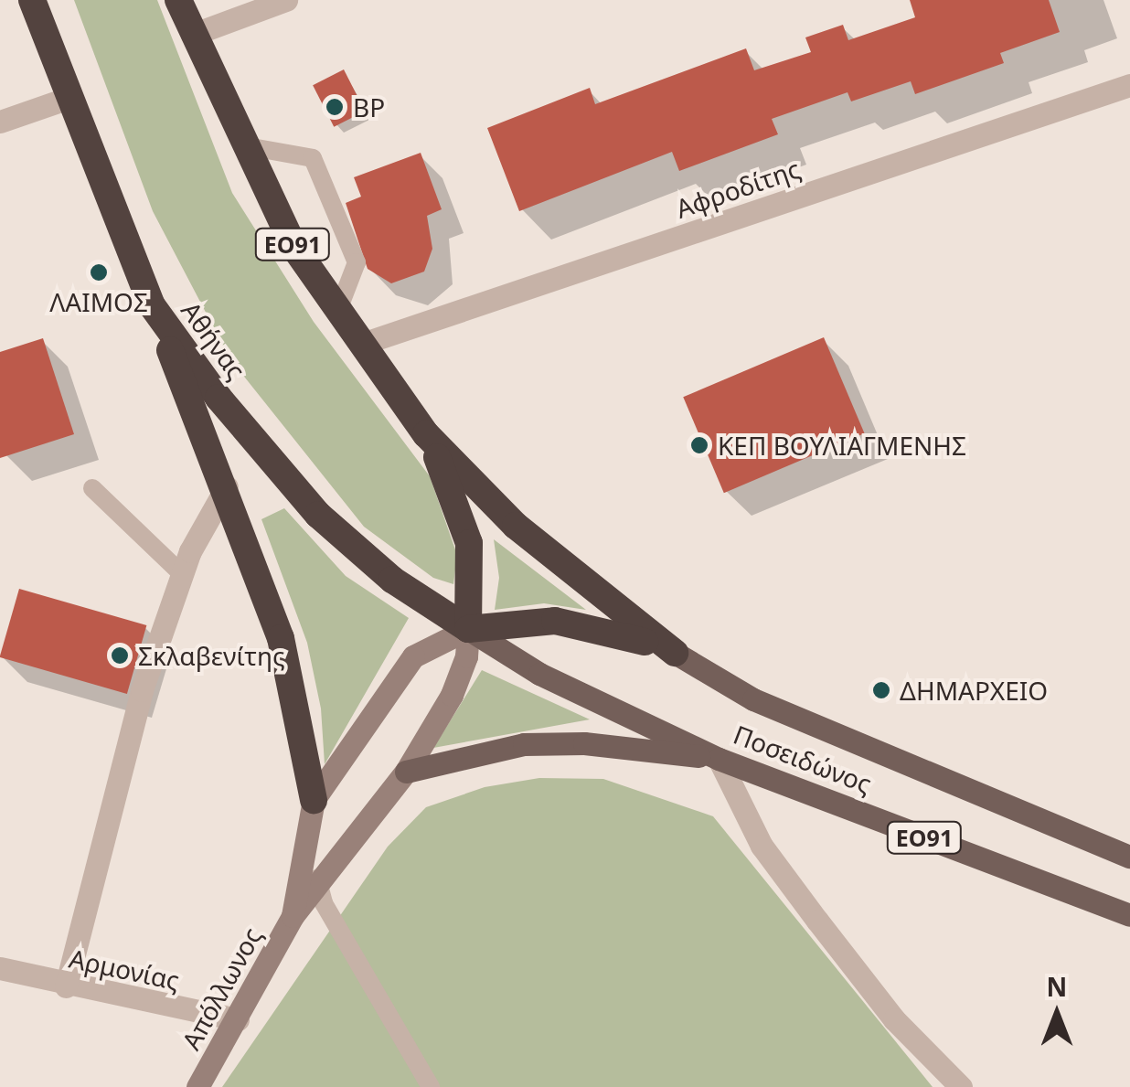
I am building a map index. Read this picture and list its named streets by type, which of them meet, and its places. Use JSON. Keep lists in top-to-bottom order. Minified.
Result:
{"streets":{"highway":["ΕΟ91","Αθήνας","Ποσειδώνος"],"street":["Αφροδίτης","Αρμονίας","Απόλλωνος"]},"crossings":[["Αφροδίτης","ΕΟ91"],["ΕΟ91","Ποσειδώνος"],["Αθήνας","Ποσειδώνος"],["Αρμονίας","Απόλλωνος"]],"places":["BP","ΛΑΙΜΟΣ","ΚΕΠ ΒΟΥΛΙΑΓΜΕΝΗΣ","Σκλαβενίτης","ΔΗΜΑΡΧΕΙΟ"],"north":"top"}
